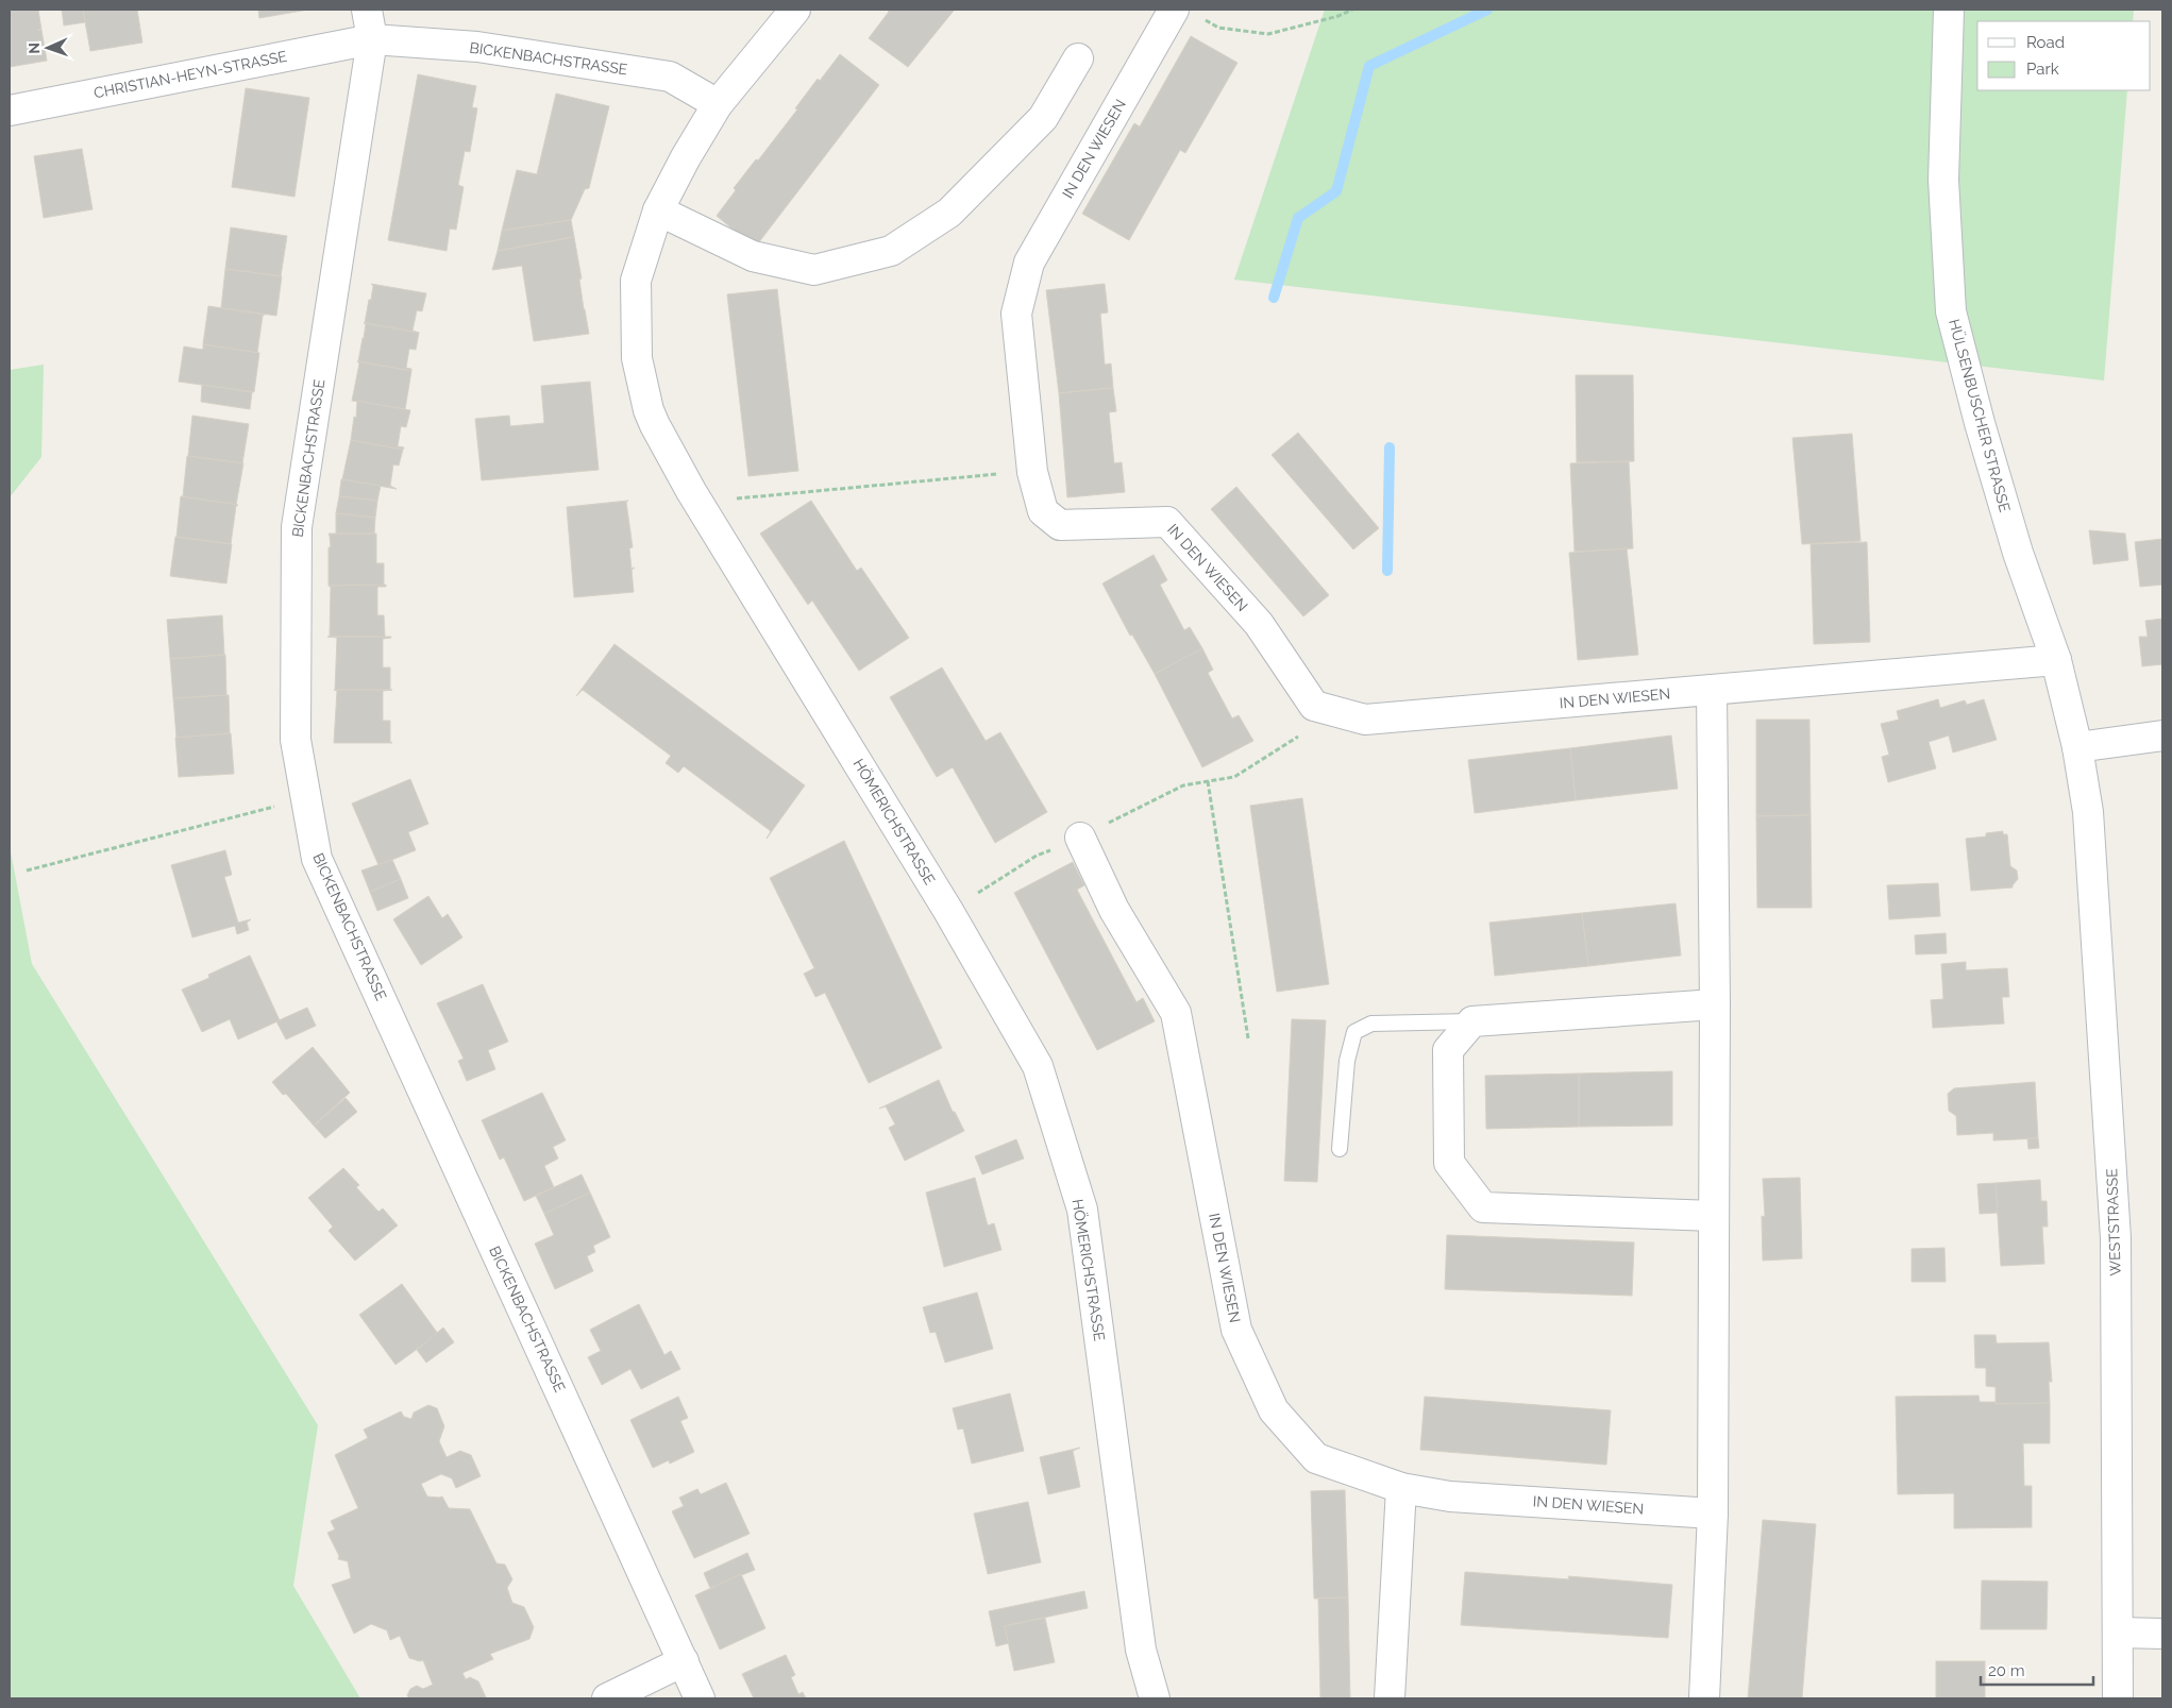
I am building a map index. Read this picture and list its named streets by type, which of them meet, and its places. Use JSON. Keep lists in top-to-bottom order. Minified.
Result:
{"streets":{"street":["BICKENBACHSTRASSE","CHRISTIAN-HEYN-STRASSE","IN DEN WIESEN","HÜLSENBUSCHER STRASSE","HÖMERICHSTRASSE","WESTSTRASSE"]},"crossings":[["BICKENBACHSTRASSE","CHRISTIAN-HEYN-STRASSE"],["BICKENBACHSTRASSE","HÖMERICHSTRASSE"],["IN DEN WIESEN","HÜLSENBUSCHER STRASSE"],["HÜLSENBUSCHER STRASSE","WESTSTRASSE"]],"legend":["Road","Park"],"scale_bar":"20 m","north":"left"}
